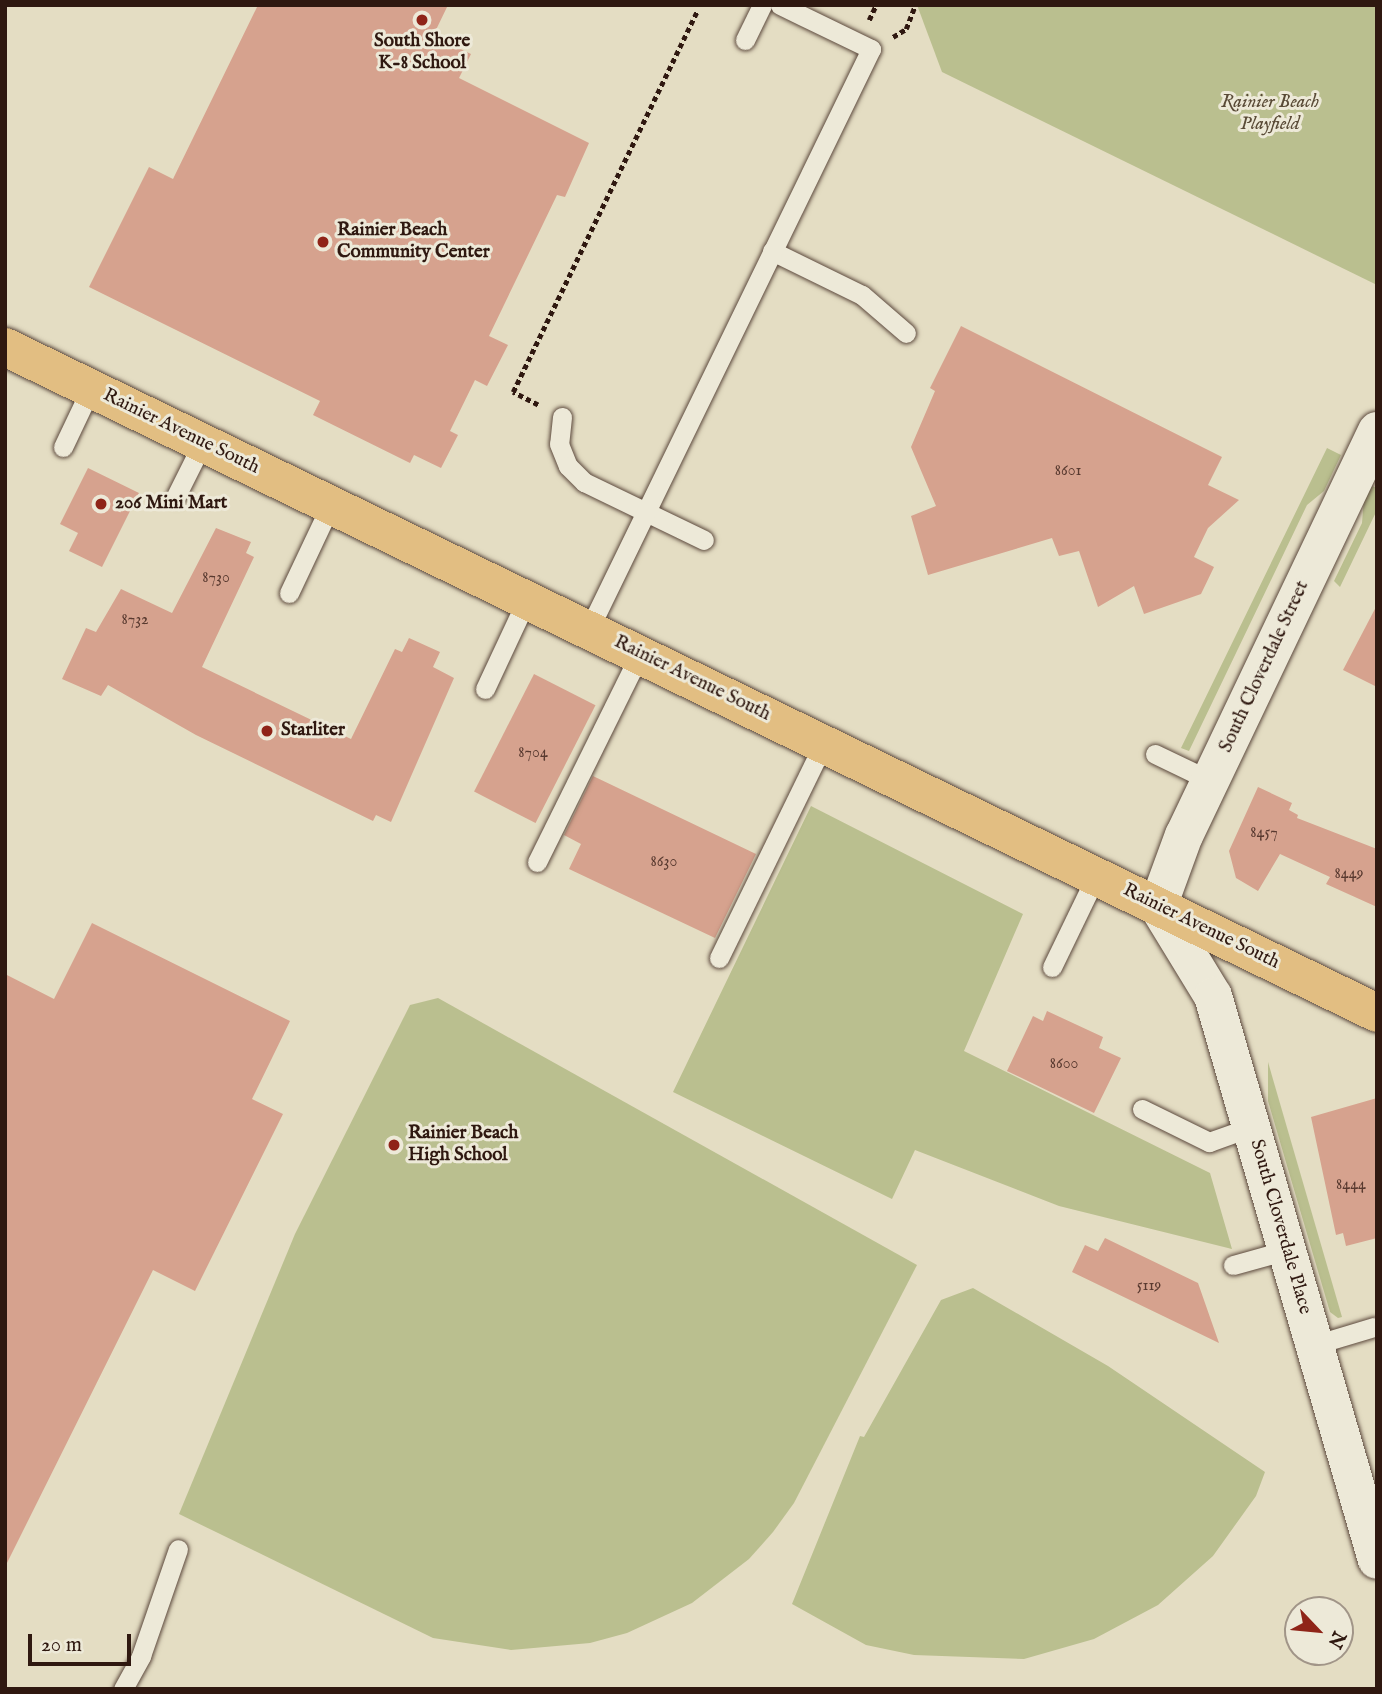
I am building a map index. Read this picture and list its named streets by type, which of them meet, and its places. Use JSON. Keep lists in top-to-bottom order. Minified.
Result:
{"streets":{"main road":["Rainier Avenue South"],"street":["South Cloverdale Street","South Cloverdale Place"]},"crossings":[["Rainier Avenue South","South Cloverdale Street"],["Rainier Avenue South","South Cloverdale Place"],["South Cloverdale Street","South Cloverdale Place"]],"parks":["Rainier Beach Playfield"],"places":["South Shore K-8 School","Rainier Beach Community Center","206 Mini Mart","Starliter","Rainier Beach High School"],"house_numbers":["8601","8730","8732","8704","8457","8630","8449","8600","8444","5119"],"scale_bar":"20 m","north":"bottom right"}
